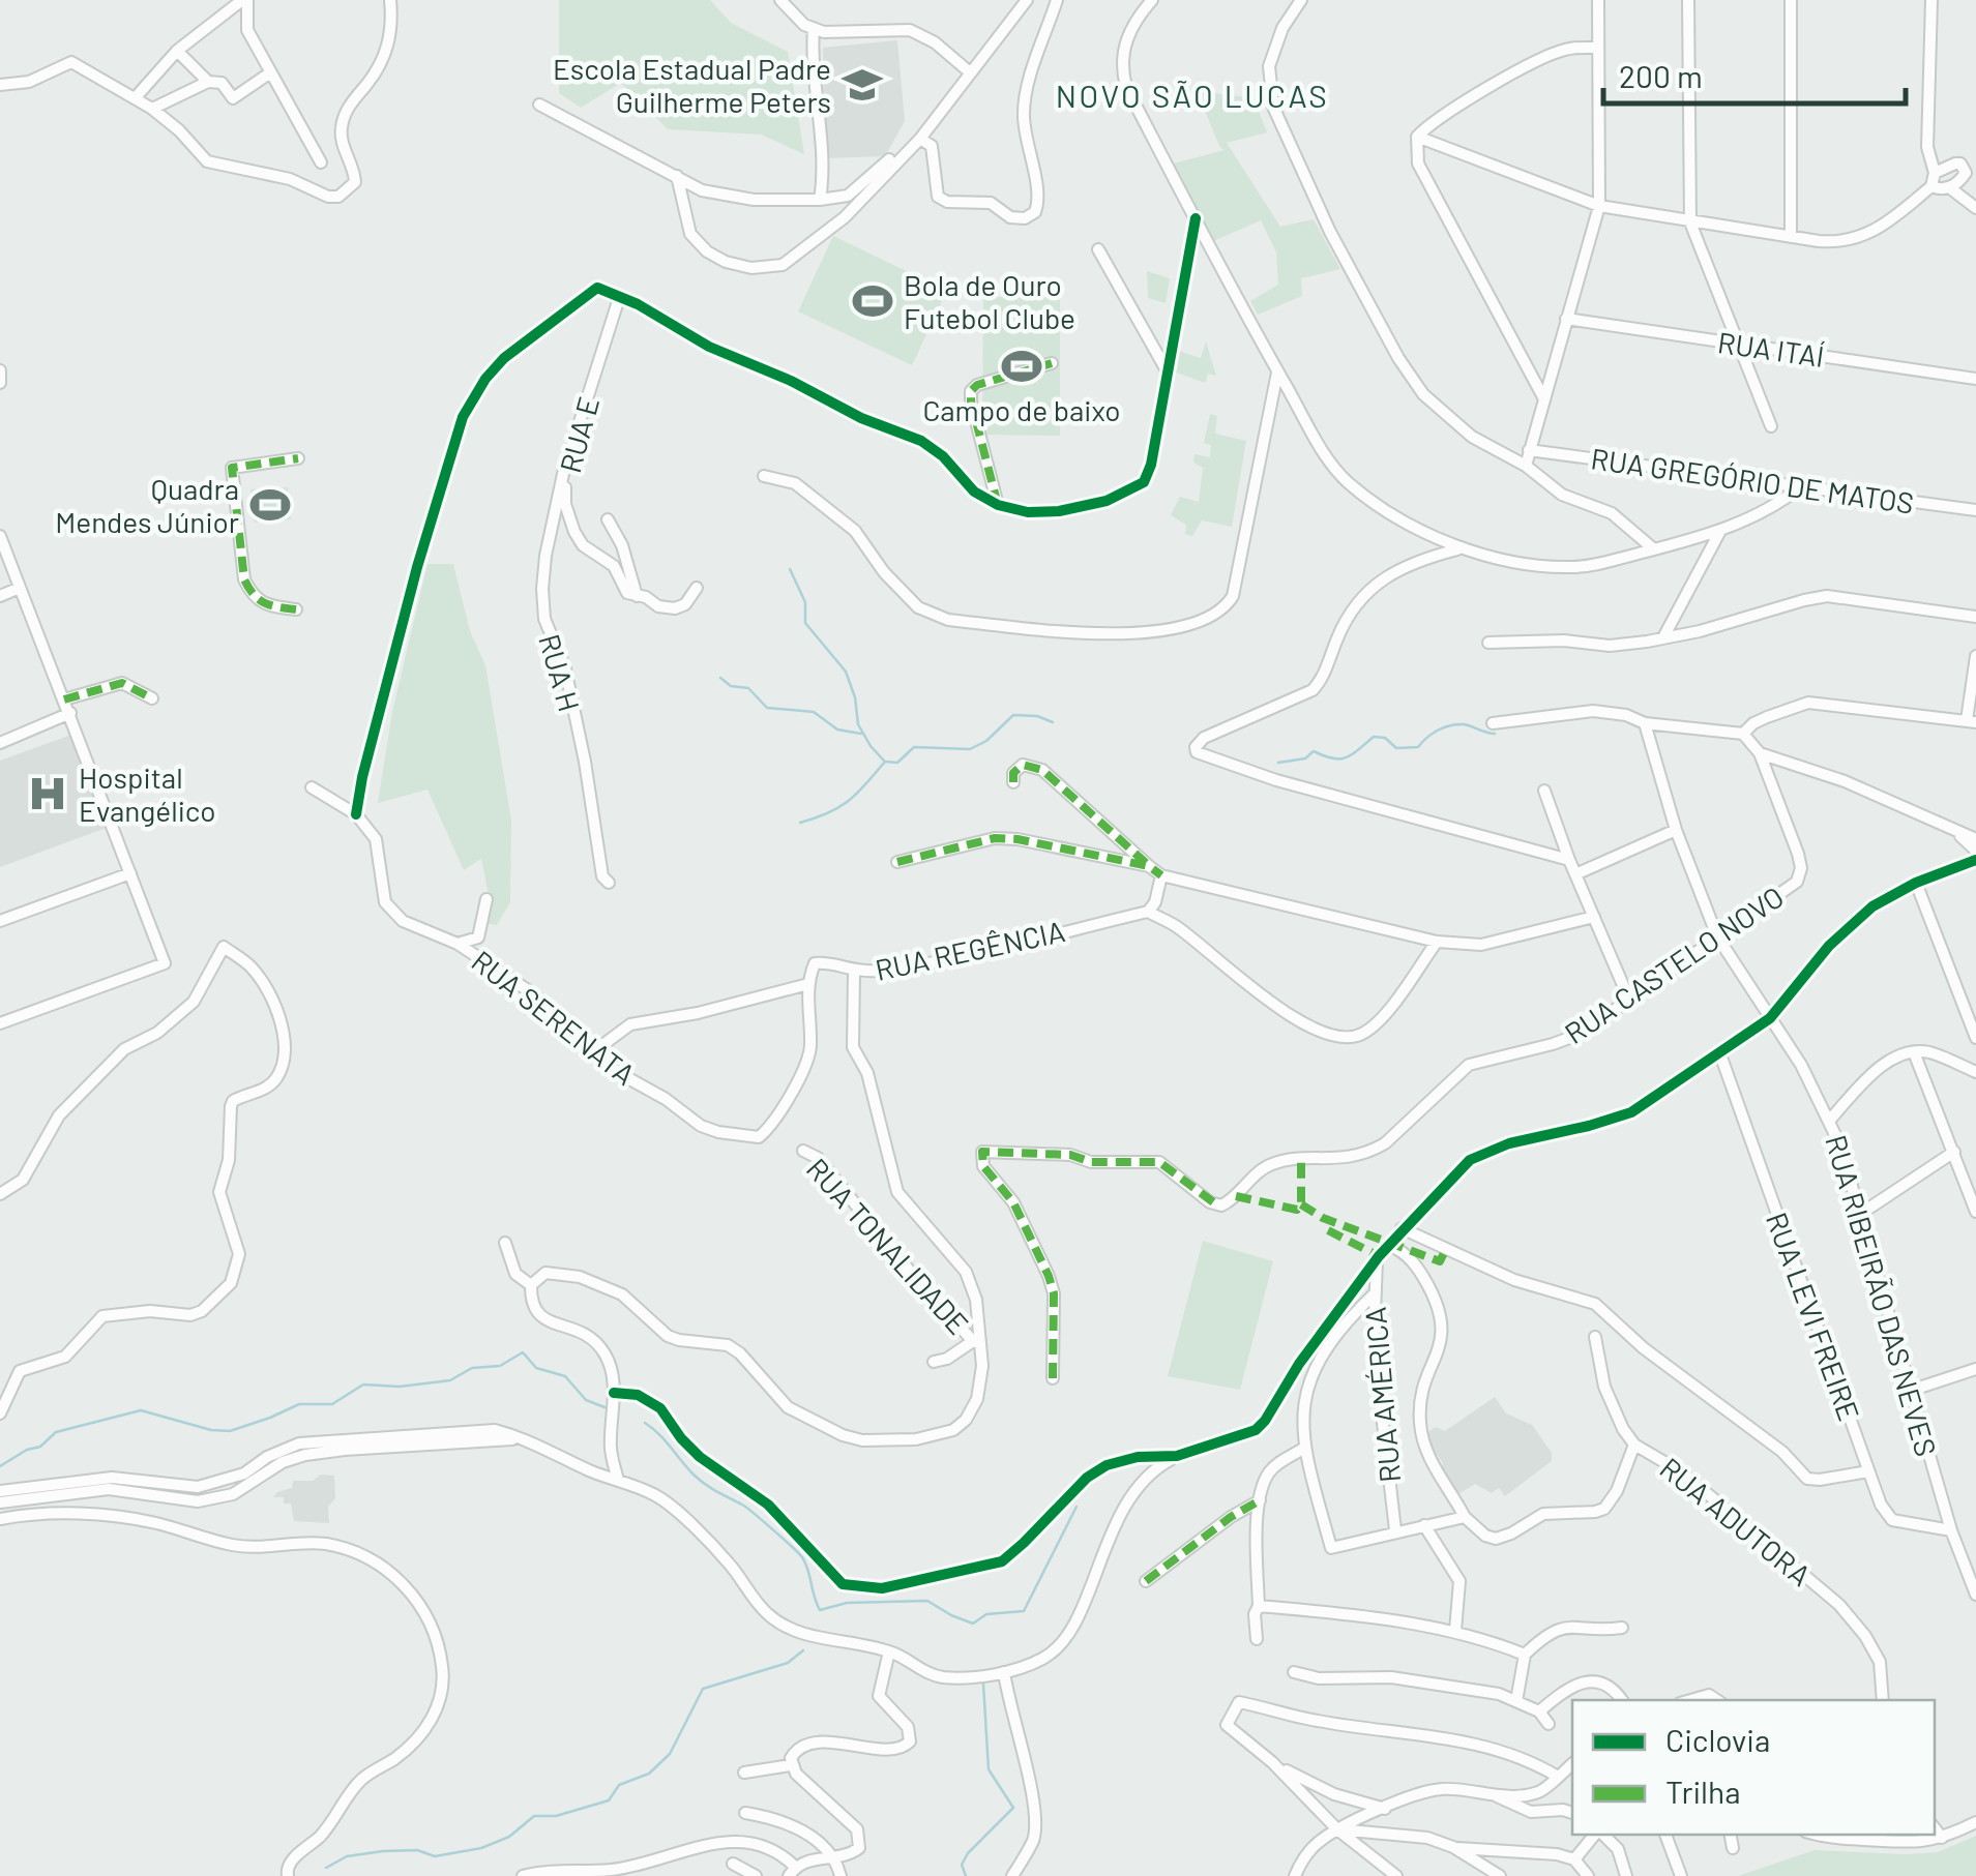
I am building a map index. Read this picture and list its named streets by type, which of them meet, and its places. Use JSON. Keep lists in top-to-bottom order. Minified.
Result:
{"streets":{"street":["RUA ITAÍ","RUA E","RUA GREGÓRIO DE MATOS","RUA H","RUA REGÊNCIA","RUA CASTELO NOVO","RUA SERENATA","RUA TONALIDADE","RUA RIBEIRÃO DAS NEVES","RUA LEVI FREIRE","RUA AMÉRICA","RUA ADUTORA"]},"crossings":[["RUA E","RUA H"],["RUA REGÊNCIA","RUA SERENATA"],["RUA CASTELO NOVO","RUA RIBEIRÃO DAS NEVES"],["RUA RIBEIRÃO DAS NEVES","RUA LEVI FREIRE"]],"districts":["NOVO SÃO LUCAS"],"places":{"school or university":["Escola Estadual Padre Guilherme Peters"],"sports":["Bola de Ouro Futebol Clube","Campo de baixo","Quadra Mendes Júnior"],"hospital":["Hospital Evangélico"]},"legend":["Ciclovia","Trilha"],"scale_bar":"200 m"}
